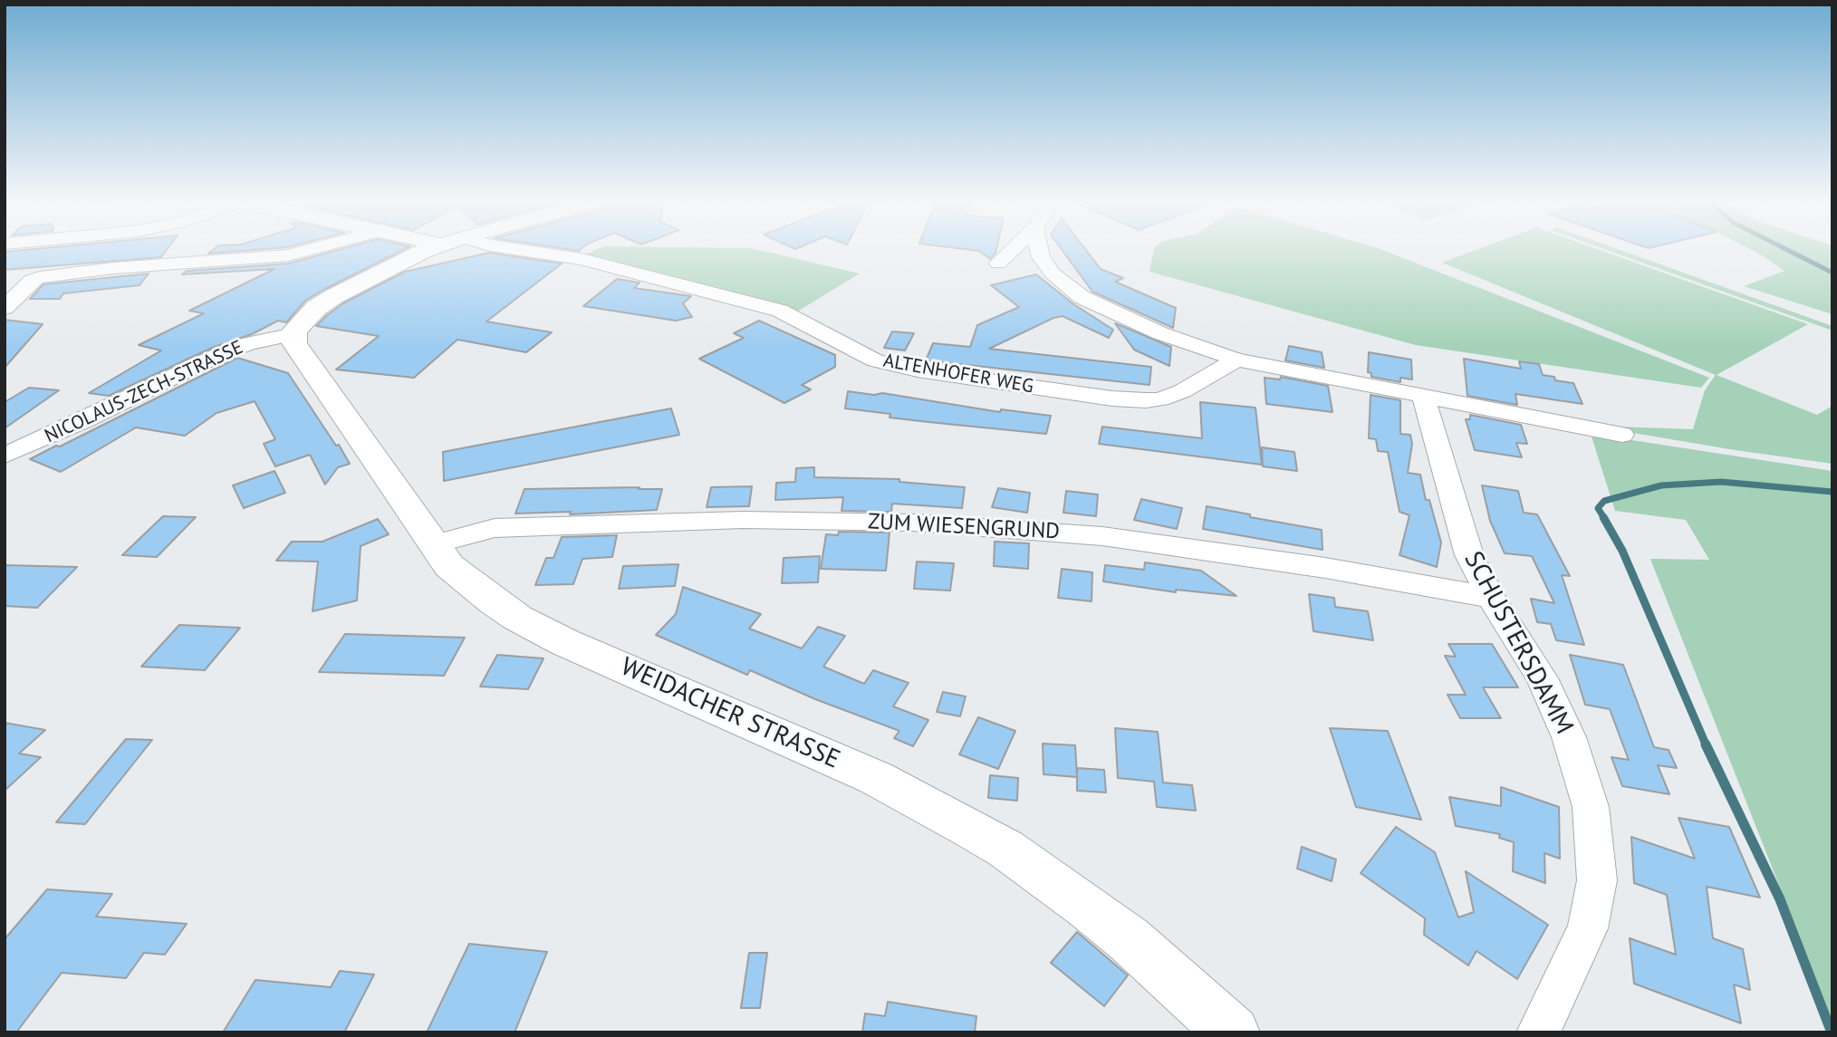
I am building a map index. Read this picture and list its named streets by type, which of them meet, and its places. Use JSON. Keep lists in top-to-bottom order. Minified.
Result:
{"streets":{"street":["ALTENHOFER WEG","NICOLAUS-ZECH-STRASSE","ZUM WIESENGRUND","SCHUSTERSDAMM","WEIDACHER STRASSE"]},"crossings":[["NICOLAUS-ZECH-STRASSE","WEIDACHER STRASSE"],["ZUM WIESENGRUND","SCHUSTERSDAMM"],["ZUM WIESENGRUND","WEIDACHER STRASSE"]]}
